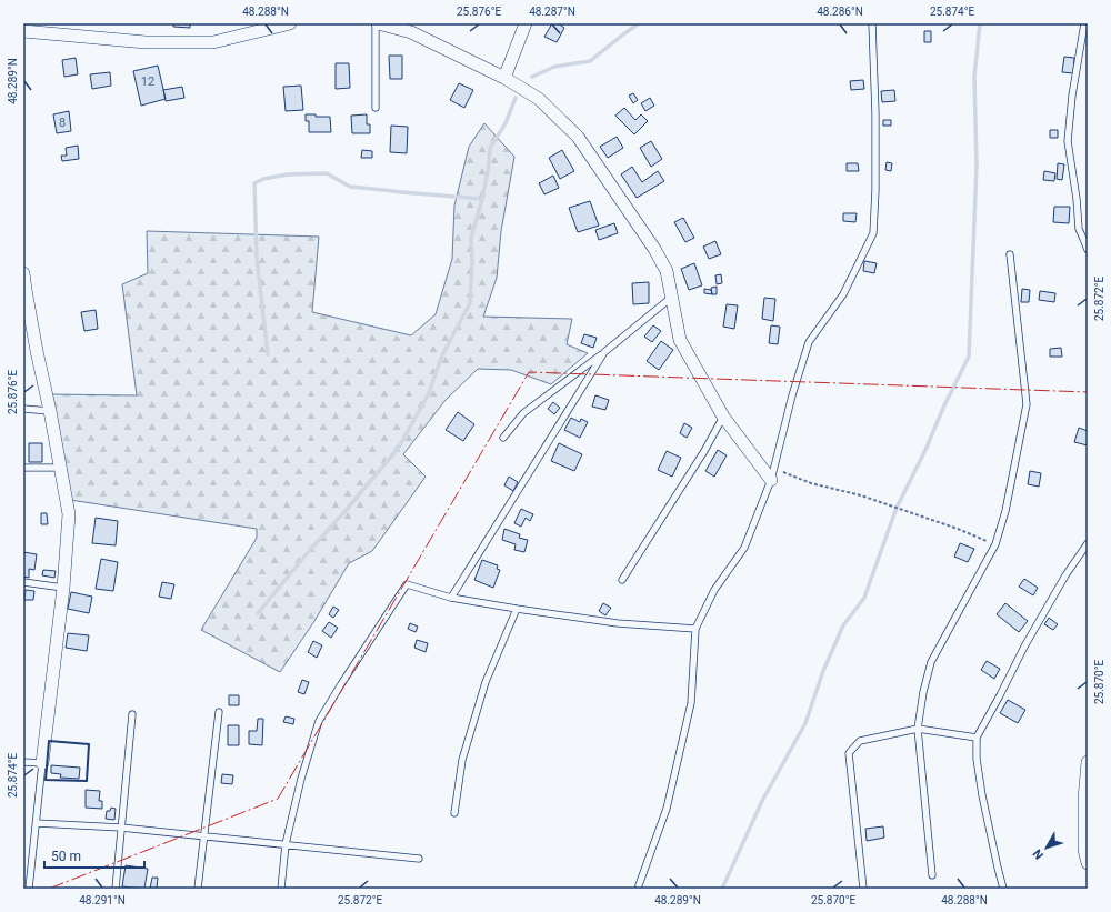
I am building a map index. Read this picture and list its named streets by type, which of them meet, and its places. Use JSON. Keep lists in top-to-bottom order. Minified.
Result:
{"house_numbers":["12","8"],"scale_bar":"50 m","north":"bottom left","coordinates":["48.288°N","25.876°E","48.287°N","48.286°N","25.874°E","48.289°N","25.872°E","25.870°E","48.291°N"]}
